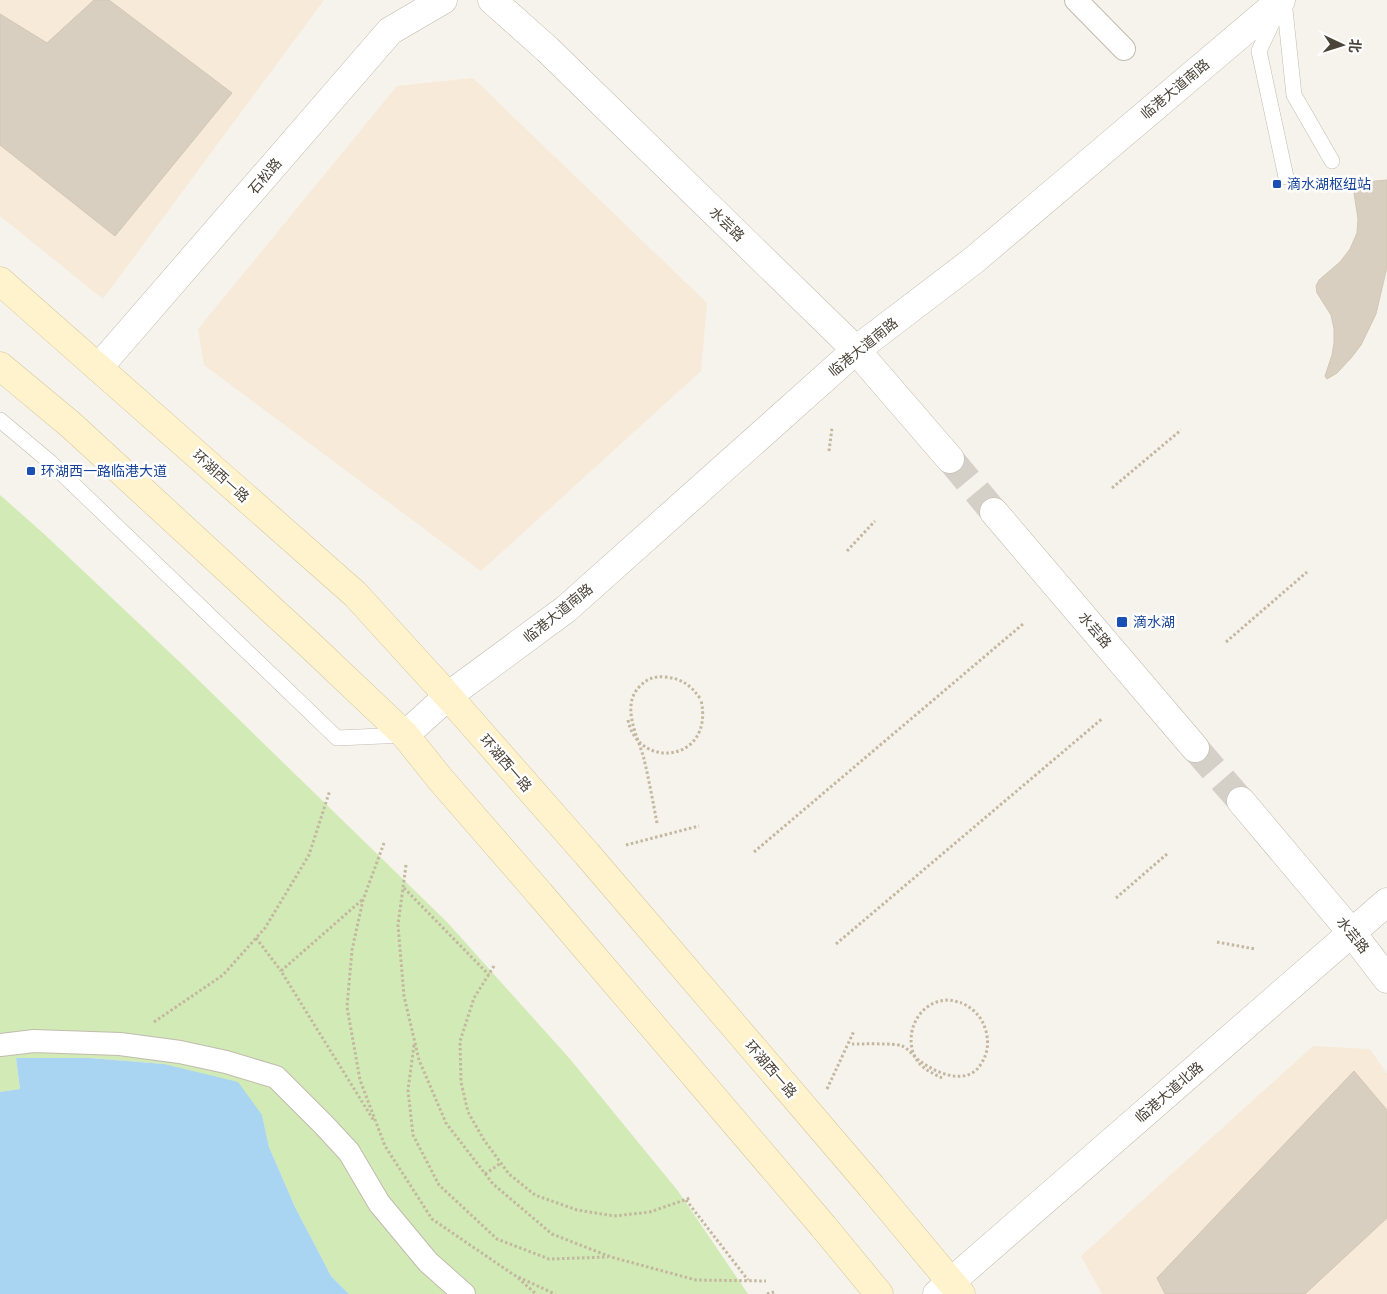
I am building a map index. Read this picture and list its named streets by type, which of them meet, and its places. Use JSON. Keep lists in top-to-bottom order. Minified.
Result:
{"streets":{"main road":["环湖西一路"],"street":["临港大道南路","石松路","水芸路","临港大道北路"]},"crossings":[["临港大道南路","水芸路"],["临港大道南路","环湖西一路"],["石松路","环湖西一路"],["水芸路","临港大道北路"],["环湖西一路","临港大道北路"]],"places":{"transit":["滴水湖枢纽站","环湖西一路临港大道","滴水湖"]},"north":"right"}
